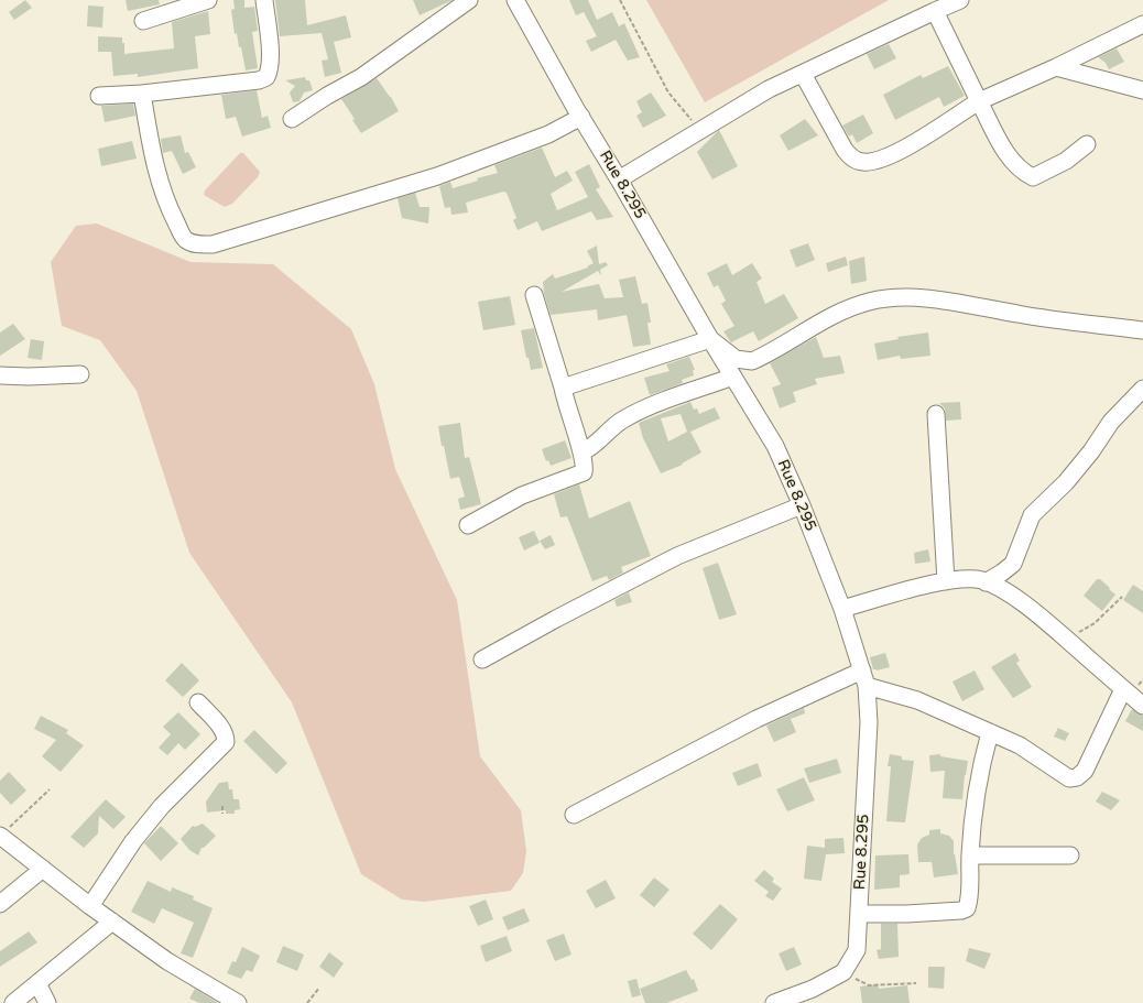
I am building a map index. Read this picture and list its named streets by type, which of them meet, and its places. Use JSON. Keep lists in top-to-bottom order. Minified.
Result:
{"streets":{"street":["Rue 8.295"]}}
